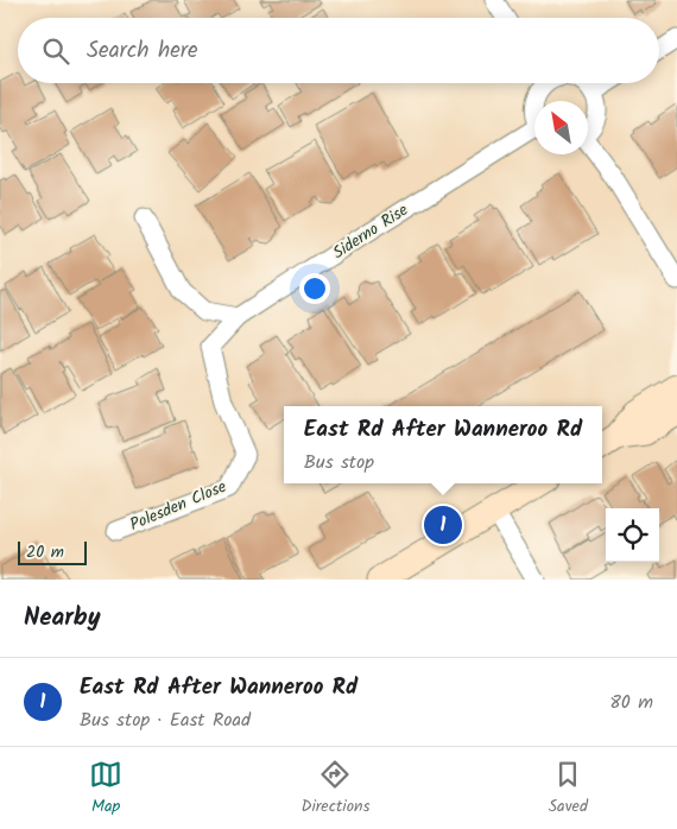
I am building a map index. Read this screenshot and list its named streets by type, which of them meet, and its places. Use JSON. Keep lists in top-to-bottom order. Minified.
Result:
{"streets":{"street":["Siderno Rise","Polesden Close"]},"crossings":[["Siderno Rise","Polesden Close"]],"scale_bar":"20 m","north":"top left","page":{"search":"Search here","popup":["East Rd After Wanneroo Rd","Bus stop"],"pins":"1","scale":"20 m","heading":"Nearby","list":[{"mark":"1","name":"East Rd After Wanneroo Rd","note":"Bus stop · East Road","value":"80 m"}],"nav":["Map","Directions","Saved"]}}
